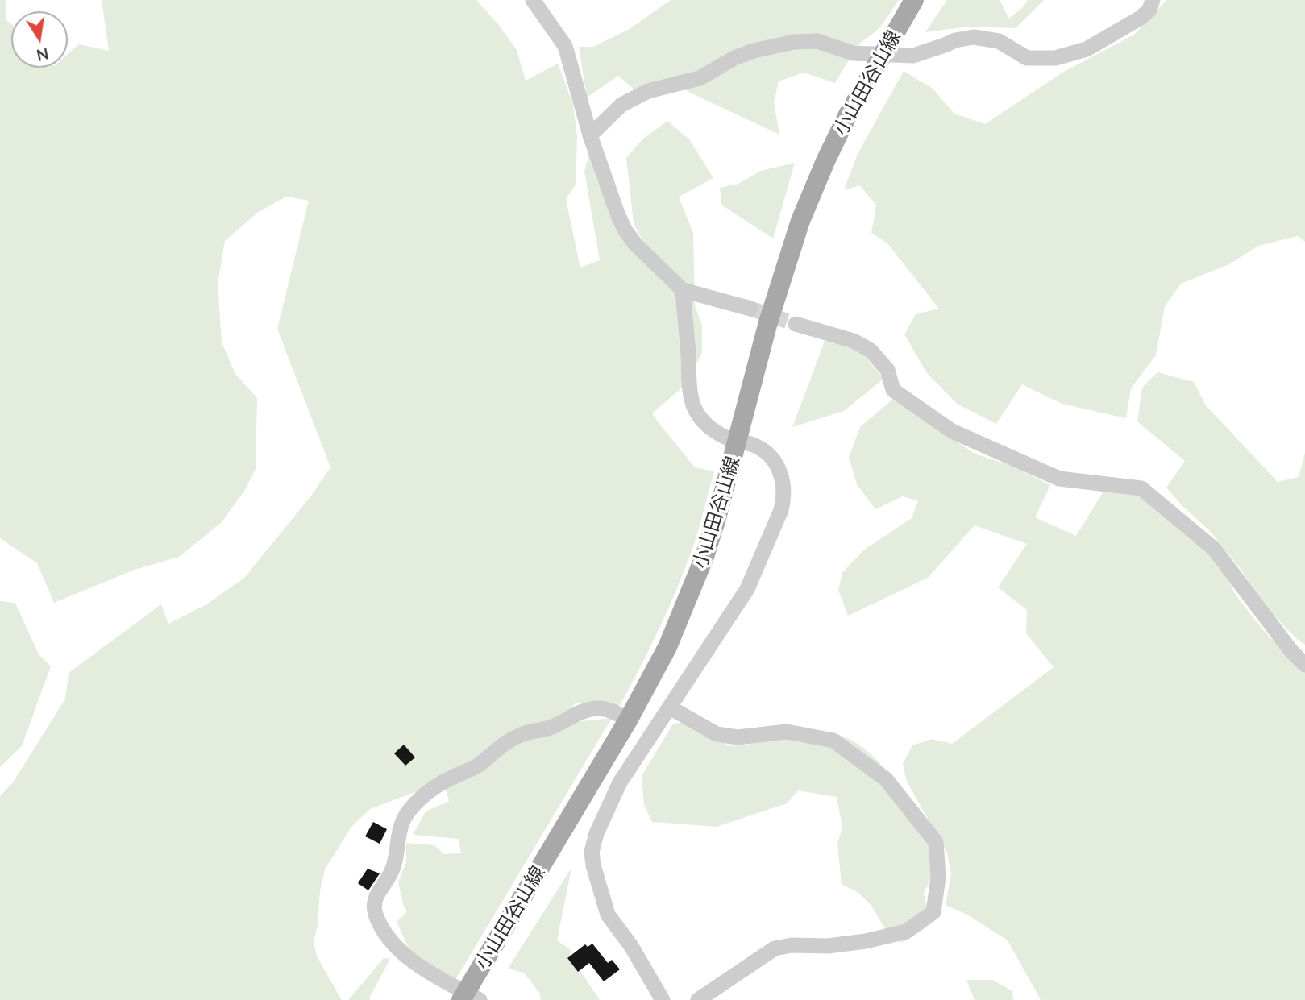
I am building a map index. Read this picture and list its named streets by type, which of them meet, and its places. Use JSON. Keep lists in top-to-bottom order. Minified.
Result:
{"streets":{"main road":["小山田谷山線"]},"north":"bottom"}
